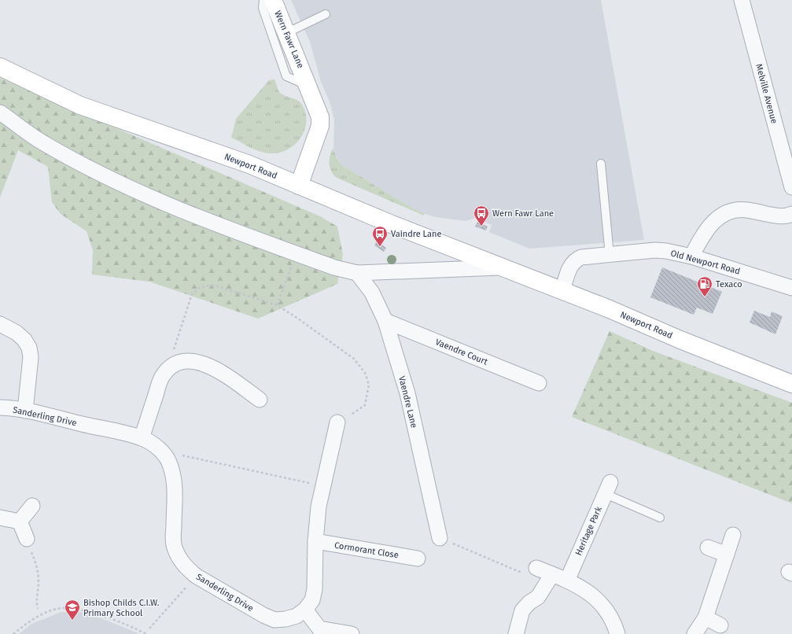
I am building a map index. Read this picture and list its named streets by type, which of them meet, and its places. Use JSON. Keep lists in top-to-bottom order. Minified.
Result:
{"streets":{"main road":["Wern Fawr Lane","Newport Road"],"street":["Melville Avenue","Old Newport Road","Vaendre Court","Vaendre Lane","Sanderling Drive","Heritage Park","Cormorant Close"]},"crossings":[["Wern Fawr Lane","Newport Road"],["Newport Road","Old Newport Road"],["Newport Road","Vaendre Lane"],["Vaendre Court","Vaendre Lane"]],"places":{"bus stop":["Wern Fawr Lane","Vaindre Lane"],"fuel station":["Texaco"],"school or university":["Bishop Childs C.I.W. Primary School"]}}
